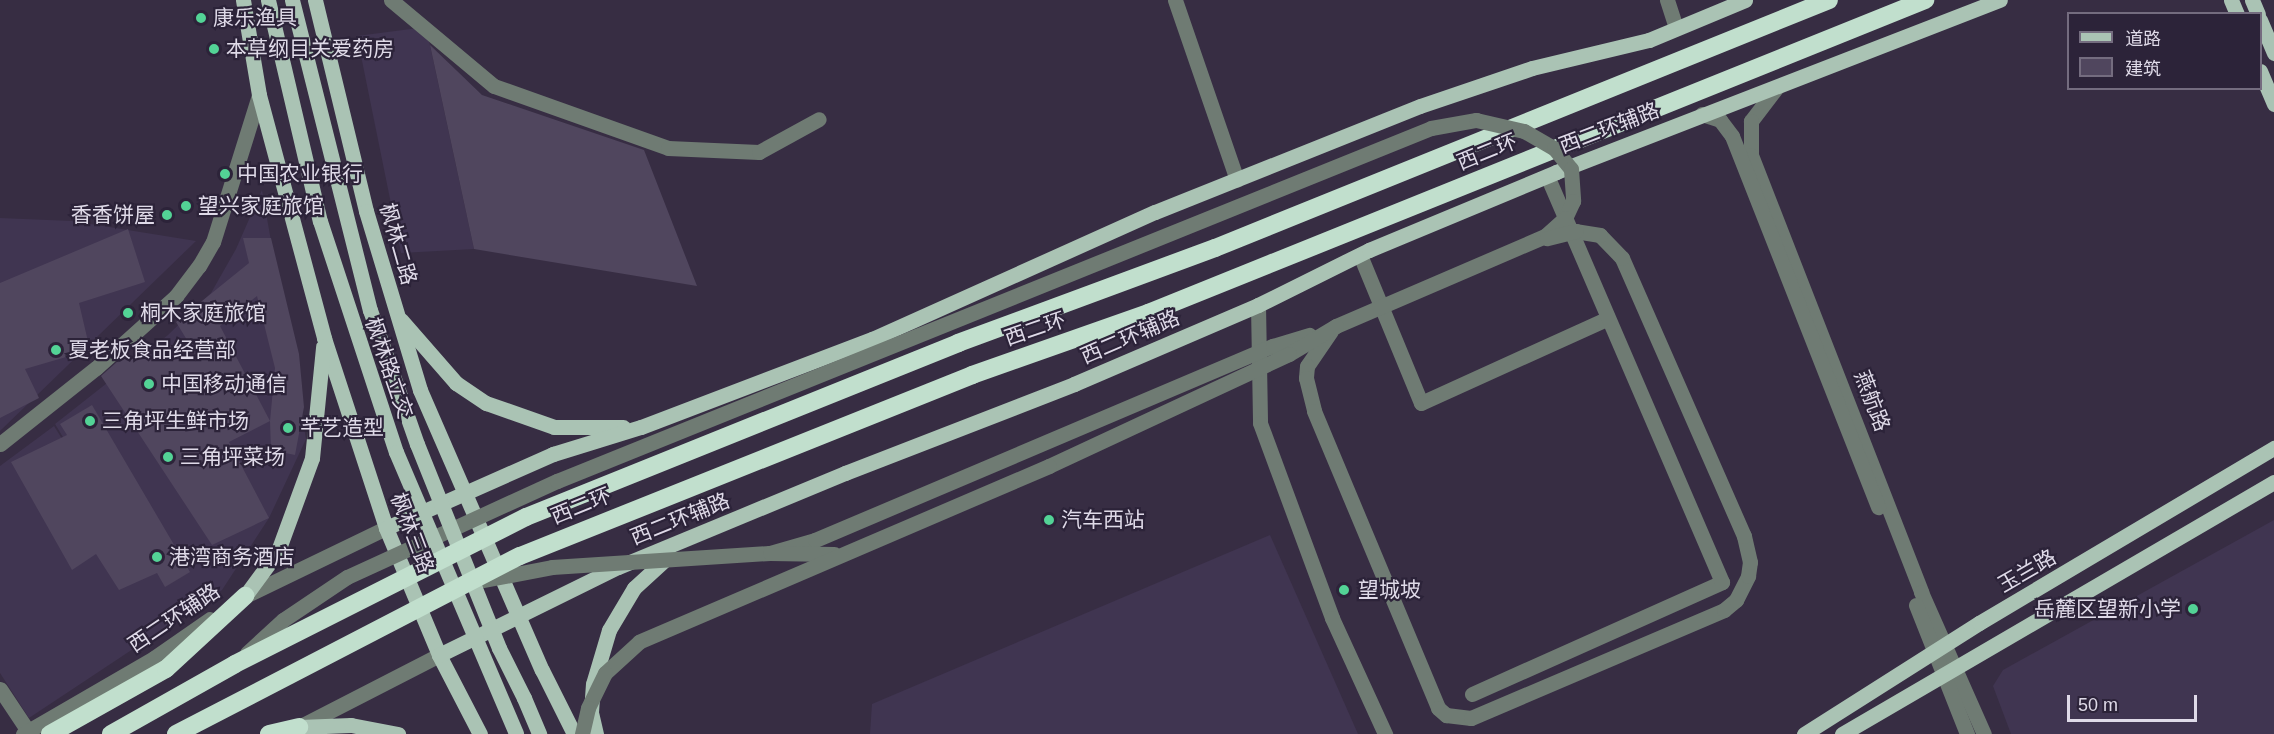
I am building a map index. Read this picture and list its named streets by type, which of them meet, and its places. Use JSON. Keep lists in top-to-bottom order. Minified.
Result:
{"streets":{"highway":["西二环"],"main road":["西二环辅路","枫林二路","枫林路立交","枫林三路","玉兰路"],"street":["燕航路"]},"crossings":[["西二环辅路","燕航路"],["西二环辅路","枫林三路"],["燕航路","玉兰路"]],"places":["康乐渔具","本草纲目关爱药房","中国农业银行","望兴家庭旅馆","香香饼屋","桐木家庭旅馆","夏老板食品经营部","中国移动通信","三角坪生鲜市场","芊艺造型","三角坪菜场","汽车西站","港湾商务酒店","望城坡","岳麓区望新小学"],"legend":["道路","建筑"],"scale_bar":"50 m"}
